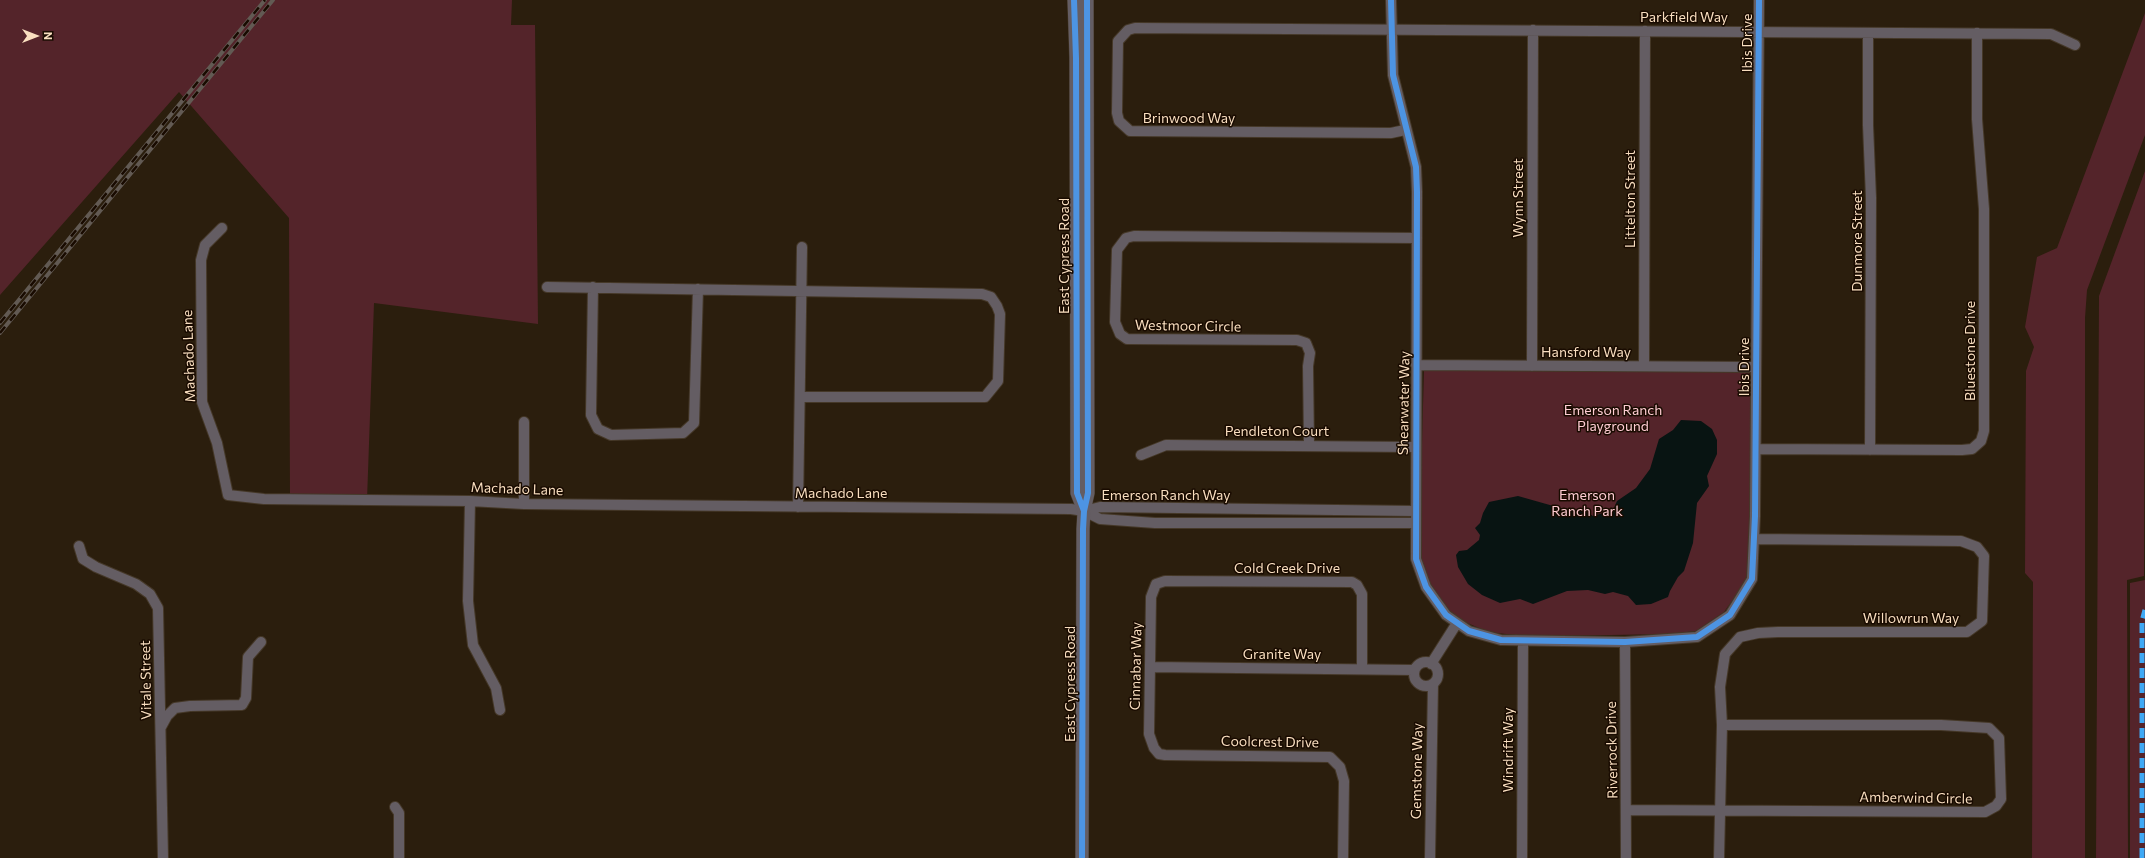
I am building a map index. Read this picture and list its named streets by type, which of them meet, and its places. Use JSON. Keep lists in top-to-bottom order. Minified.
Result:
{"streets":{"street":["Parkfield Way","Ibis Drive","Brinwood Way","Wynn Street","Littelton Street","Dunmore Street","East Cypress Road","Westmoor Circle","Bluestone Drive","Hansford Way","Machado Lane","Shearwater Way","Pendleton Court","Emerson Ranch Way","Cold Creek Drive","Willowrun Way","Granite Way","Cinnabar Way","Vitale Street","Coolcrest Drive","Windrift Way","Riverrock Drive","Gemstone Way","Amberwind Circle"]},"crossings":[["Parkfield Way","Ibis Drive"],["Parkfield Way","Brinwood Way"],["Parkfield Way","Wynn Street"],["Parkfield Way","Littelton Street"],["Parkfield Way","Dunmore Street"],["Parkfield Way","Bluestone Drive"],["Parkfield Way","Shearwater Way"],["Ibis Drive","Bluestone Drive"],["Ibis Drive","Hansford Way"],["Ibis Drive","Shearwater Way"],["Ibis Drive","Willowrun Way"],["Ibis Drive","Riverrock Drive"],["Brinwood Way","Shearwater Way"],["Wynn Street","Hansford Way"],["Littelton Street","Hansford Way"],["Dunmore Street","Bluestone Drive"],["East Cypress Road","Machado Lane"],["East Cypress Road","Emerson Ranch Way"],["Westmoor Circle","Shearwater Way"],["Westmoor Circle","Pendleton Court"],["Hansford Way","Shearwater Way"],["Machado Lane","Emerson Ranch Way"],["Shearwater Way","Pendleton Court"],["Shearwater Way","Emerson Ranch Way"],["Shearwater Way","Windrift Way"],["Shearwater Way","Riverrock Drive"],["Cold Creek Drive","Granite Way"],["Cold Creek Drive","Cinnabar Way"],["Willowrun Way","Amberwind Circle"],["Granite Way","Cinnabar Way"],["Granite Way","Gemstone Way"],["Cinnabar Way","Coolcrest Drive"],["Riverrock Drive","Amberwind Circle"]],"parks":["Emerson Ranch Playground","Emerson Ranch Park"],"north":"right"}
